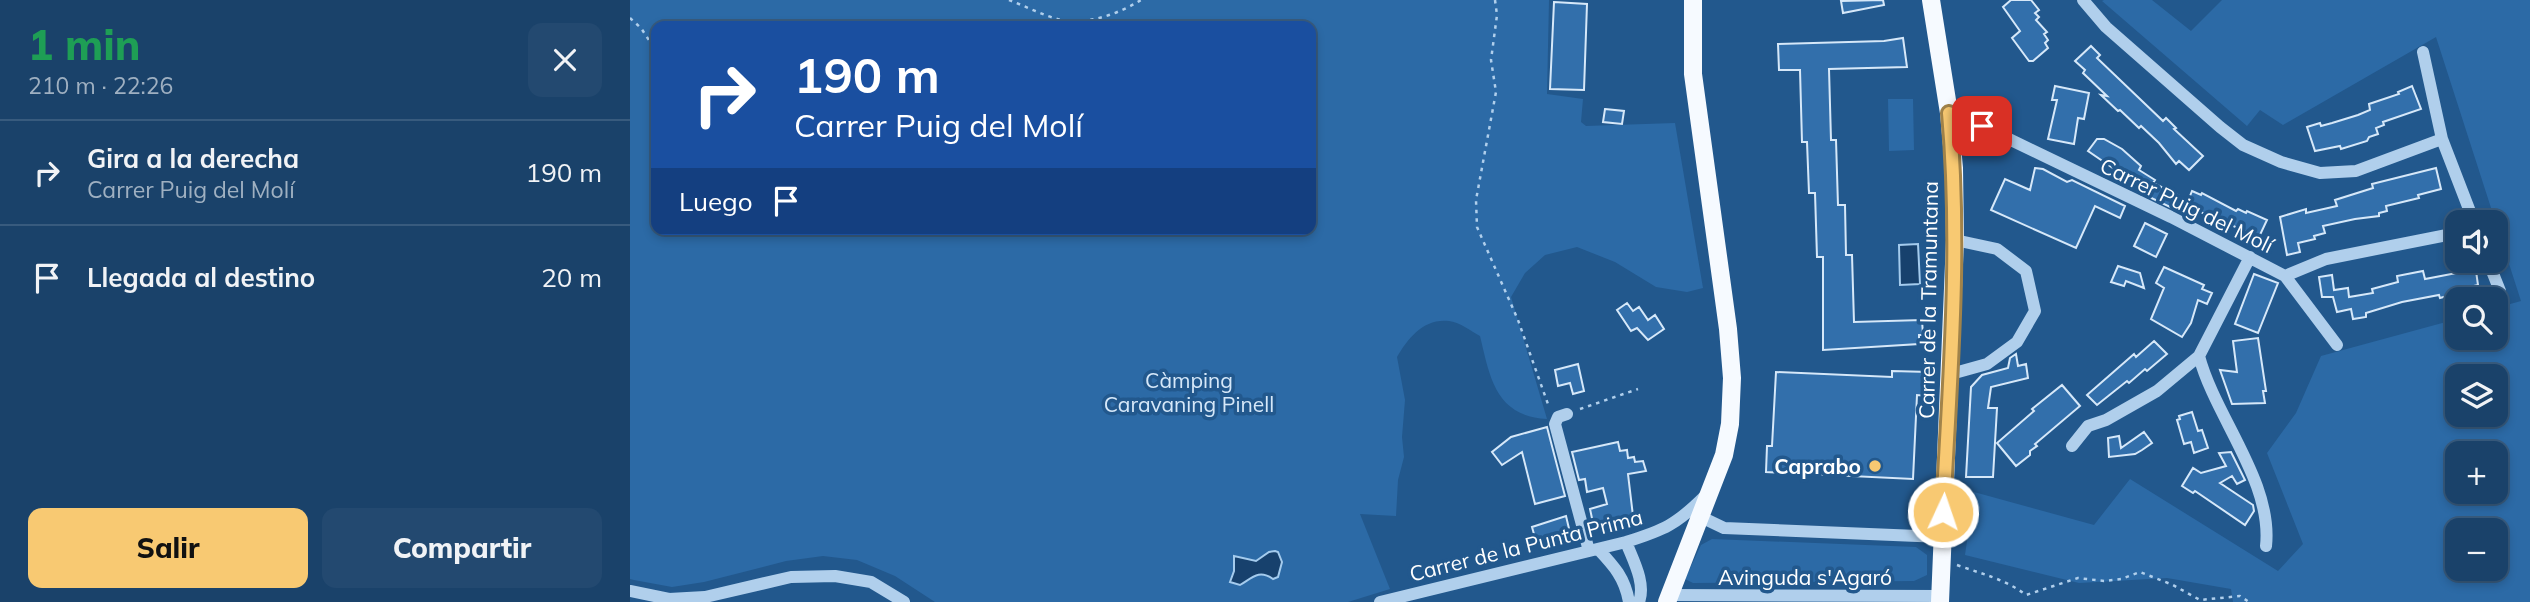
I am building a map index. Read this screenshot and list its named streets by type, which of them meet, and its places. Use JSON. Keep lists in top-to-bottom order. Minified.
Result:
{"streets":{"main road":["Carrer de la Tramuntana"],"street":["Carrer Puig del Molí","Carrer de la Punta Prima","Avinguda s'Agaró"]},"crossings":[["Carrer Puig del Molí","Carrer de la Tramuntana"],["Carrer de la Tramuntana","Avinguda s'Agaró"]],"parks":["Càmping Caravaning Pinell"],"places":["Caprabo"],"page":{"heading":["1 min","210 m · 22:26"],"turn":["190 m","Carrer Puig del Molí"],"list":[{"name":"Gira a la derecha","note":"Carrer Puig del Molí","value":"190 m"},{"name":"Llegada al destino","value":"20 m"}],"then":"Luego","map_buttons":["+","−"],"buttons":["Salir","Compartir"]}}
